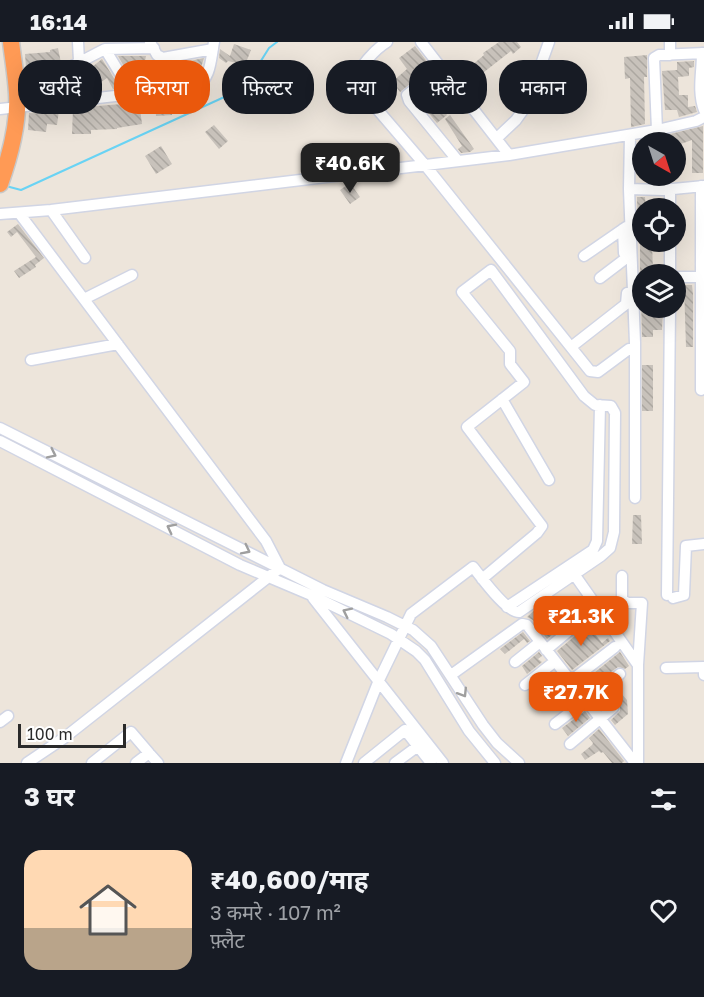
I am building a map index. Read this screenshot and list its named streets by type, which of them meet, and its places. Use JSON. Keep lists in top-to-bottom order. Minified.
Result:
{"scale_bar":"100 m","north":"bottom right","page":{"status":"16:14","chip":["खरीदें","किराया","फ़िल्टर","नया","फ़्लैट","मकान"],"price":["₹40.6K","₹21.3K","₹27.7K"],"scale":"100 m","heading":"3 घर","list":[{"name":"₹40,600/माह","note":"3 कमरे · 107 m² · फ़्लैट"}]}}
